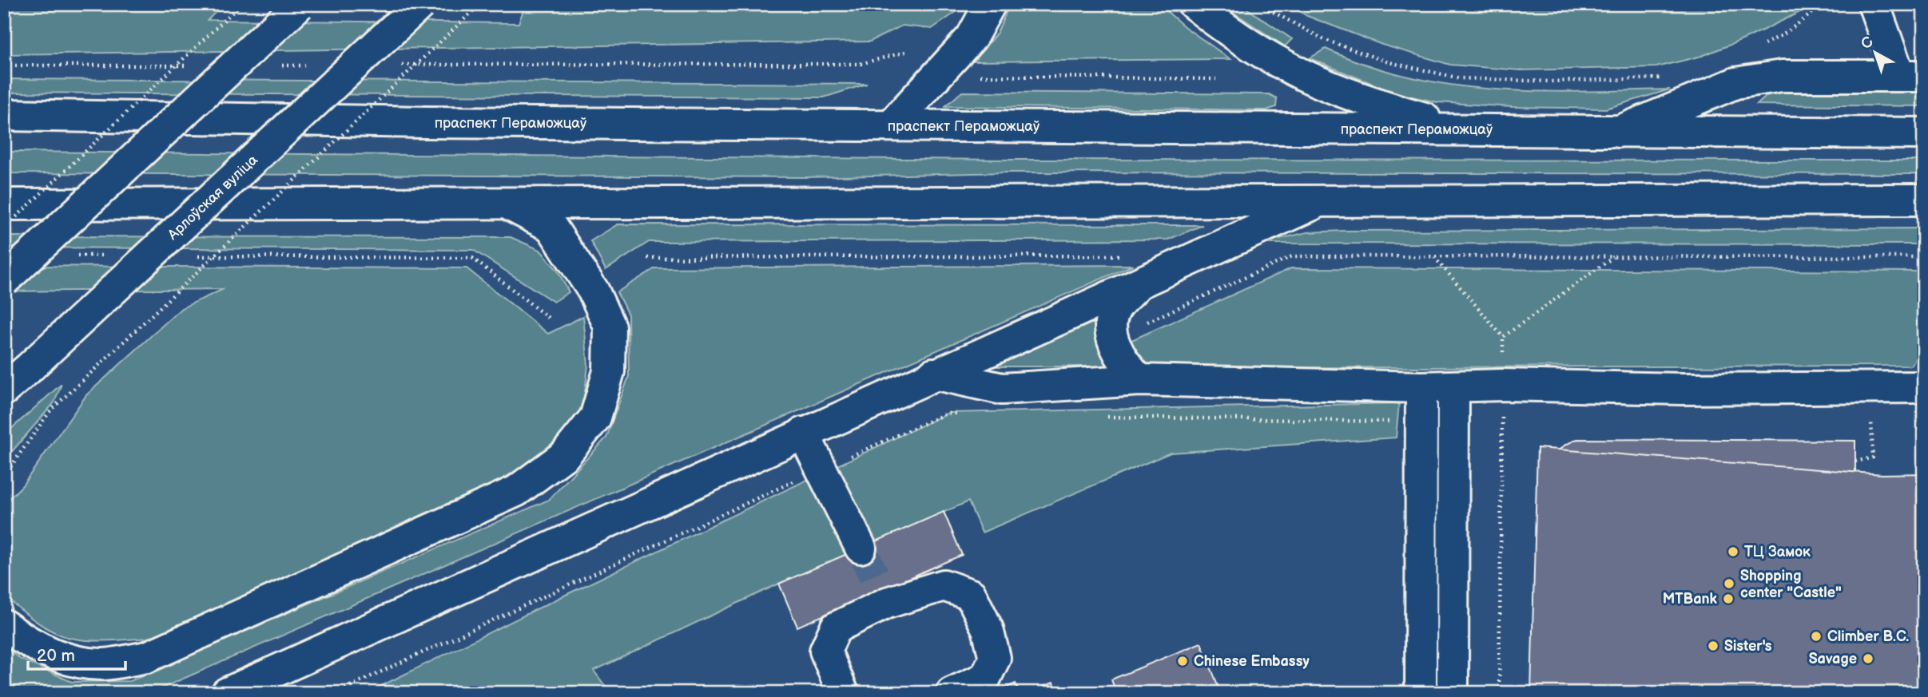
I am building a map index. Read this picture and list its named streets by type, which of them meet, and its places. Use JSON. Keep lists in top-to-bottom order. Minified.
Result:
{"streets":{"main road":["праспект Пераможцаў","Арлоўская вуліца"]},"places":["ТЦ Замок","Shopping center \"Castle\"","MTBank","Climber B.C.","Sister's","Savage","Chinese Embassy"],"scale_bar":"20 m","north":"top left"}
